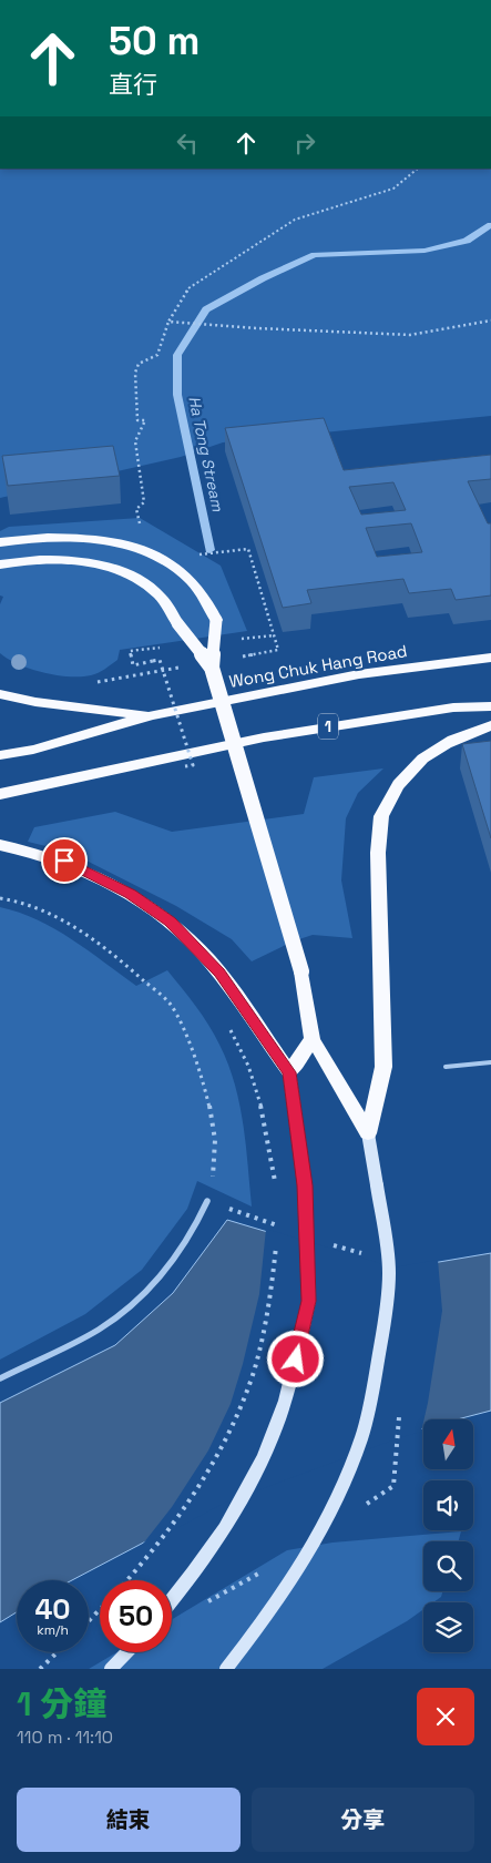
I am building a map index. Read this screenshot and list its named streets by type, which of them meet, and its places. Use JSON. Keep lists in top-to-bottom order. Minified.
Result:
{"streets":{"highway":["Wong Chuk Hang Road","1"]},"water":["Ha Tong Stream"],"north":"top","page":{"turn":["50 m","直行"],"speed":"40 km/h","limit":"50","heading":["1 分鐘","110 m · 11:10"],"buttons":["結束","分享"]}}
